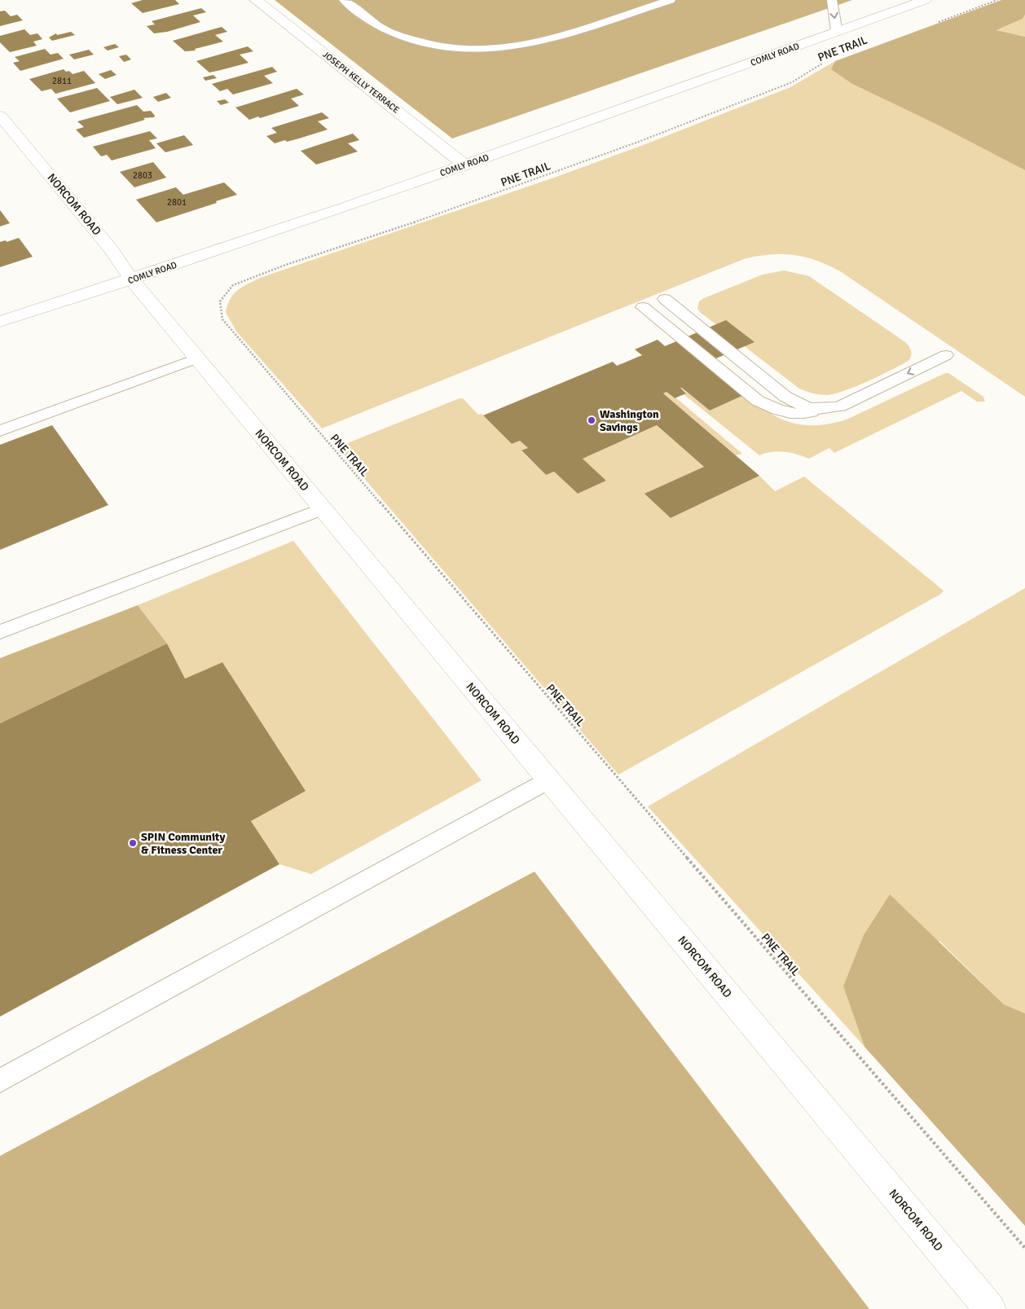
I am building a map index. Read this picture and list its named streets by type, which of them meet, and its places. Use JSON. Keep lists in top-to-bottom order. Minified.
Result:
{"streets":{"street":["COMLY ROAD","JOSEPH KELLY TERRACE","NORCOM ROAD"],"path":["PNE TRAIL"]},"crossings":[["COMLY ROAD","JOSEPH KELLY TERRACE"],["COMLY ROAD","NORCOM ROAD"]],"places":["Washington Savings","SPIN Community & Fitness Center"],"house_numbers":["2811","2803","2801"]}
